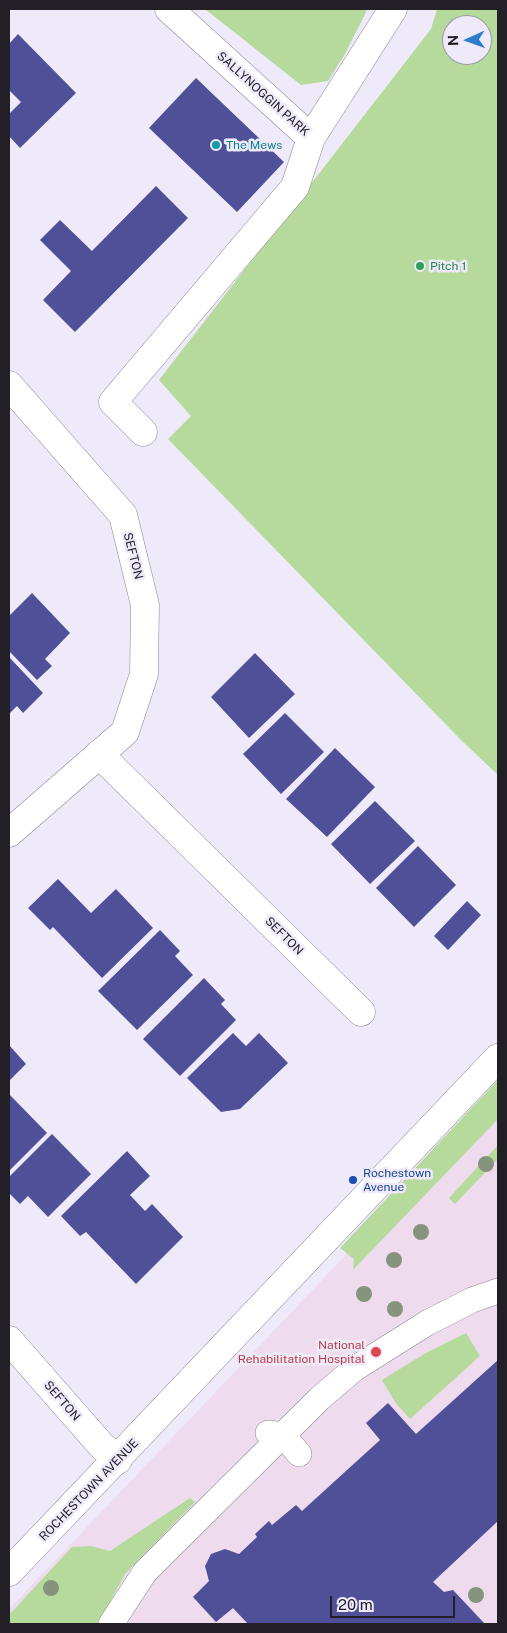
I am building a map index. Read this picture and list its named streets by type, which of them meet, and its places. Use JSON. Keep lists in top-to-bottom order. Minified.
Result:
{"streets":{"street":["SALLYNOGGIN PARK","SEFTON","ROCHESTOWN AVENUE"]},"crossings":[["SEFTON","ROCHESTOWN AVENUE"]],"places":["The Mews","Pitch 1","Rochestown Avenue","National Rehabilitation Hospital"],"scale_bar":"20 m","north":"left"}
